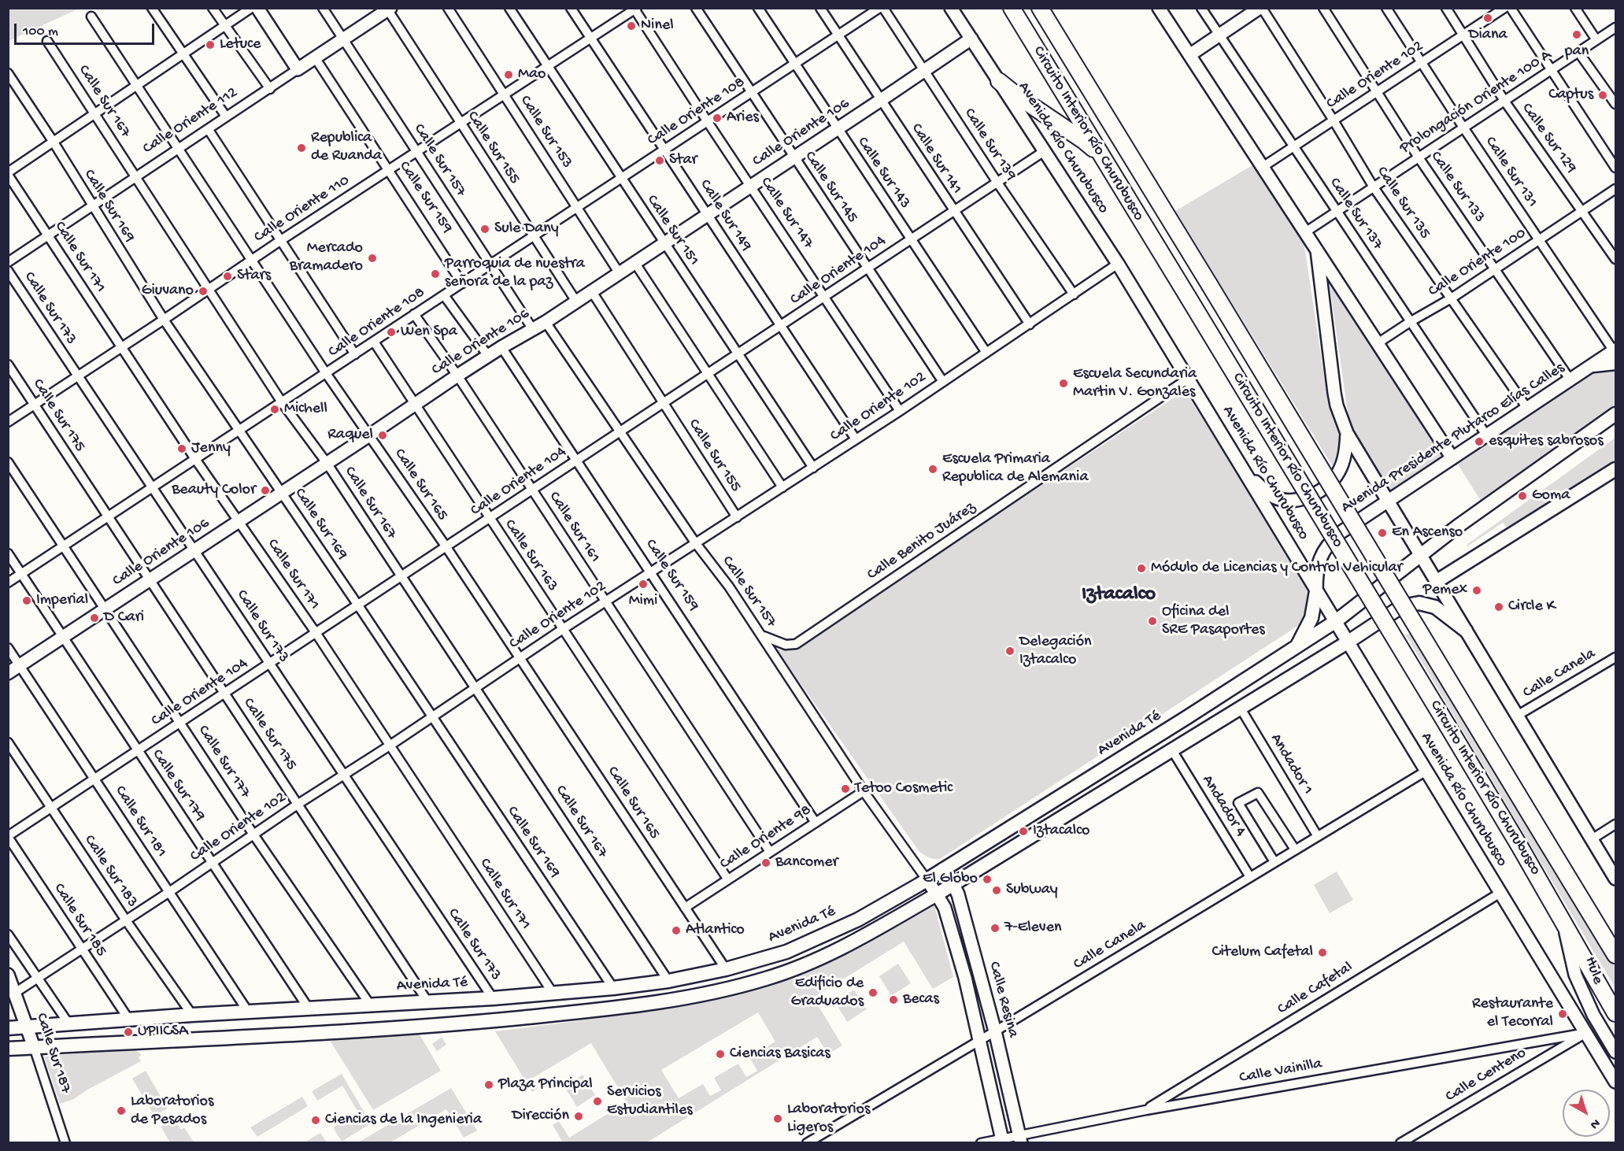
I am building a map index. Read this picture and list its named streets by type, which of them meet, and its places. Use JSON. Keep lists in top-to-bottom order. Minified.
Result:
{"streets":{"highway":["Circuito Interior Río Churubusco"],"main road":["Calle Oriente 112","Calle Oriente 106","Avenida Río Churubusco","Avenida Presidente Plutarco Elías Calles","Avenida Té","Hule","Calle Resina","Calle Sur 187"],"street":["Calle Oriente 102","Calle Sur 167","Prolongación Oriente 100 A","Calle Oriente 108","Calle Sur 153","Calle Sur 129","Calle Sur 139","Calle Sur 155","Calle Sur 141","Calle Sur 157","Calle Sur 131","Calle Sur 143","Calle Sur 145","Calle Sur 133","Calle Sur 159","Calle Sur 135","Calle Sur 169","Calle Oriente 110","Calle Sur 147","Calle Sur 137","Calle Sur 149","Calle Sur 151","Calle Sur 171","Calle Oriente 100","Calle Oriente 104","Calle Sur 173","Calle Sur 175","Calle Sur 165","Calle Sur 161","Calle Benito Juárez","Calle Sur 163","Calle Canela","Calle Sur 177","Andador 1","Calle Sur 179","Andador 4","Calle Sur 181","Calle Oriente 98","Calle Sur 183","Calle Sur 185","Calle Cafetal","Calle Vainilla","Calle Centeno"]},"crossings":[["Calle Oriente 102","Calle Sur 167"],["Calle Oriente 102","Calle Sur 129"],["Calle Oriente 102","Calle Sur 139"],["Calle Oriente 102","Calle Sur 155"],["Calle Oriente 102","Avenida Río Churubusco"],["Calle Oriente 102","Calle Sur 141"],["Calle Oriente 102","Calle Sur 157"],["Calle Oriente 102","Calle Sur 131"],["Calle Oriente 102","Calle Sur 143"],["Calle Oriente 102","Calle Sur 145"],["Calle Oriente 102","Calle Sur 133"],["Calle Oriente 102","Calle Sur 159"],["Calle Oriente 102","Calle Sur 135"],["Calle Oriente 102","Calle Sur 169"],["Calle Oriente 102","Calle Sur 147"],["Calle Oriente 102","Calle Sur 137"],["Calle Oriente 102","Calle Sur 149"],["Calle Oriente 102","Calle Sur 151"],["Calle Oriente 102","Calle Sur 171"],["Calle Oriente 102","Calle Sur 173"],["Calle Oriente 102","Calle Sur 175"],["Calle Oriente 102","Calle Sur 165"],["Calle Oriente 102","Calle Sur 161"],["Calle Oriente 102","Calle Sur 163"],["Calle Oriente 102","Calle Sur 177"],["Calle Oriente 102","Calle Sur 179"],["Calle Oriente 102","Calle Sur 181"],["Calle Oriente 102","Calle Sur 183"],["Calle Oriente 102","Calle Sur 185"],["Calle Oriente 102","Calle Sur 187"],["Calle Sur 167","Calle Oriente 108"],["Calle Sur 167","Calle Oriente 112"],["Calle Sur 167","Calle Oriente 106"],["Calle Sur 167","Calle Oriente 110"],["Calle Sur 167","Calle Oriente 104"],["Calle Sur 167","Avenida Té"],["Prolongación Oriente 100 A","Calle Sur 129"],["Prolongación Oriente 100 A","Calle Sur 131"],["Prolongación Oriente 100 A","Calle Sur 133"],["Prolongación Oriente 100 A","Calle Sur 135"],["Prolongación Oriente 100 A","Calle Sur 137"],["Calle Oriente 108","Calle Sur 153"],["Calle Oriente 108","Calle Sur 155"],["Calle Oriente 108","Calle Sur 141"],["Calle Oriente 108","Calle Sur 157"],["Calle Oriente 108","Calle Sur 143"],["Calle Oriente 108","Calle Sur 145"],["Calle Oriente 108","Calle Sur 159"],["Calle Oriente 108","Calle Sur 169"],["Calle Oriente 108","Calle Sur 147"],["Calle Oriente 108","Calle Sur 149"],["Calle Oriente 108","Calle Sur 151"],["Calle Oriente 108","Calle Sur 171"],["Calle Oriente 108","Calle Sur 173"],["Calle Oriente 108","Calle Sur 175"],["Calle Oriente 108","Calle Sur 165"],["Calle Oriente 108","Calle Sur 161"],["Calle Oriente 108","Calle Sur 163"],["Calle Oriente 108","Calle Sur 177"],["Calle Oriente 108","Calle Sur 179"],["Calle Oriente 112","Calle Sur 155"],["Calle Oriente 112","Calle Sur 157"],["Calle Oriente 112","Calle Sur 159"],["Calle Oriente 112","Calle Sur 169"],["Calle Oriente 112","Calle Sur 171"],["Calle Oriente 112","Calle Sur 165"],["Calle Sur 153","Calle Oriente 106"],["Calle Sur 153","Calle Oriente 110"],["Calle Oriente 106","Calle Sur 139"],["Calle Oriente 106","Calle Sur 155"],["Calle Oriente 106","Avenida Río Churubusco"],["Calle Oriente 106","Calle Sur 141"],["Calle Oriente 106","Calle Sur 157"],["Calle Oriente 106","Calle Sur 143"],["Calle Oriente 106","Calle Sur 145"],["Calle Oriente 106","Calle Sur 159"],["Calle Oriente 106","Calle Sur 169"],["Calle Oriente 106","Calle Sur 147"],["Calle Oriente 106","Calle Sur 149"],["Calle Oriente 106","Calle Sur 151"],["Calle Oriente 106","Calle Sur 171"],["Calle Oriente 106","Calle Sur 173"],["Calle Oriente 106","Calle Sur 175"],["Calle Oriente 106","Calle Sur 165"],["Calle Oriente 106","Calle Sur 161"],["Calle Oriente 106","Calle Sur 163"],["Calle Oriente 106","Calle Sur 177"],["Calle Oriente 106","Calle Sur 179"],["Calle Oriente 106","Calle Sur 181"],["Circuito Interior Río Churubusco","Hule"],["Calle Sur 129","Calle Oriente 100"],["Calle Sur 139","Calle Oriente 104"],["Calle Sur 155","Calle Oriente 110"],["Calle Sur 155","Calle Oriente 104"],["Avenida Río Churubusco","Calle Oriente 104"],["Avenida Río Churubusco","Avenida Presidente Plutarco Elías Calles"],["Avenida Río Churubusco","Calle Benito Juárez"],["Avenida Río Churubusco","Calle Canela"],["Avenida Río Churubusco","Avenida Té"],["Avenida Río Churubusco","Calle Cafetal"],["Avenida Río Churubusco","Calle Vainilla"],["Avenida Río Churubusco","Calle Centeno"],["Calle Sur 141","Calle Oriente 104"],["Calle Sur 157","Calle Oriente 110"],["Calle Sur 157","Calle Oriente 104"],["Calle Sur 157","Calle Benito Juárez"],["Calle Sur 157","Avenida Té"],["Calle Sur 157","Calle Oriente 98"],["Calle Sur 157","Calle Resina"],["Calle Sur 131","Calle Oriente 100"],["Calle Sur 143","Calle Oriente 104"],["Calle Sur 145","Calle Oriente 104"],["Calle Sur 133","Calle Oriente 100"],["Calle Sur 133","Avenida Presidente Plutarco Elías Calles"],["Calle Sur 159","Calle Oriente 110"],["Calle Sur 159","Calle Oriente 104"],["Calle Sur 159","Calle Oriente 98"],["Calle Sur 135","Calle Oriente 100"],["Calle Sur 135","Avenida Presidente Plutarco Elías Calles"],["Calle Sur 169","Calle Oriente 110"],["Calle Sur 169","Calle Oriente 104"],["Calle Sur 169","Avenida Té"],["Calle Oriente 110","Calle Sur 147"],["Calle Oriente 110","Calle Sur 149"],["Calle Oriente 110","Calle Sur 151"],["Calle Oriente 110","Calle Sur 171"],["Calle Oriente 110","Calle Sur 173"],["Calle Oriente 110","Calle Sur 175"],["Calle Oriente 110","Calle Sur 165"],["Calle Sur 147","Calle Oriente 104"],["Calle Sur 137","Calle Oriente 100"],["Calle Sur 137","Avenida Presidente Plutarco Elías Calles"],["Calle Sur 149","Calle Oriente 104"],["Calle Sur 151","Calle Oriente 104"],["Calle Sur 171","Calle Oriente 104"],["Calle Sur 171","Avenida Té"],["Calle Oriente 104","Calle Sur 173"],["Calle Oriente 104","Calle Sur 175"],["Calle Oriente 104","Calle Sur 165"],["Calle Oriente 104","Calle Sur 161"],["Calle Oriente 104","Calle Sur 163"],["Calle Oriente 104","Calle Sur 177"],["Calle Oriente 104","Calle Sur 179"],["Calle Oriente 104","Calle Sur 181"],["Calle Oriente 104","Calle Sur 183"],["Calle Oriente 104","Calle Sur 185"],["Calle Sur 173","Avenida Té"],["Calle Sur 175","Avenida Té"],["Calle Sur 165","Avenida Té"],["Calle Sur 165","Calle Oriente 98"],["Calle Sur 161","Calle Oriente 98"],["Calle Sur 163","Calle Oriente 98"],["Calle Canela","Andador 1"],["Calle Canela","Andador 4"],["Calle Canela","Calle Resina"],["Avenida Té","Calle Sur 177"],["Avenida Té","Calle Sur 179"],["Avenida Té","Calle Sur 181"],["Avenida Té","Calle Sur 183"],["Avenida Té","Calle Sur 185"],["Avenida Té","Calle Resina"],["Avenida Té","Calle Sur 187"],["Calle Cafetal","Calle Vainilla"],["Calle Resina","Calle Vainilla"],["Calle Vainilla","Calle Centeno"]],"districts":["Iztacalco"],"places":["Diana","Ninel","pan","Letuce","Mao","Captus","Aries","Republica de Ruanda","Star","Sule Dany","Mercado Bramadero","Parroquia de nuestra señora de la paz","Stars","Giuvano","Wen Spa","Escuela Secundaria Martin V. Gonzales","Michell","Raquel","esquites sabrosos","Jenny","Escuela Primaria Republica de Alemania","Beauty Color","Goma","En Ascenso","Módulo de Licencias y Control Vehicular","Mimi","Pemex","Imperial","Circle K","D Cari","Oficina del SRE Pasaportes","Delegación Iztacalco","Tetoo Cosmetic","Iztacalco","Bancomer","El Globo","Subway","7-Eleven","Atlantico","Citelum Cafetal","Edificio de Graduados","Becas","Restaurante el Tecorral","UPIICSA","Ciencias Basicas","Plaza Principal","Servicios Estudiantiles","Laboratorios de Pesados","Dirección","Laboratorios Ligeros","Ciencias de la Ingenieria"],"scale_bar":"100 m","north":"bottom right"}
